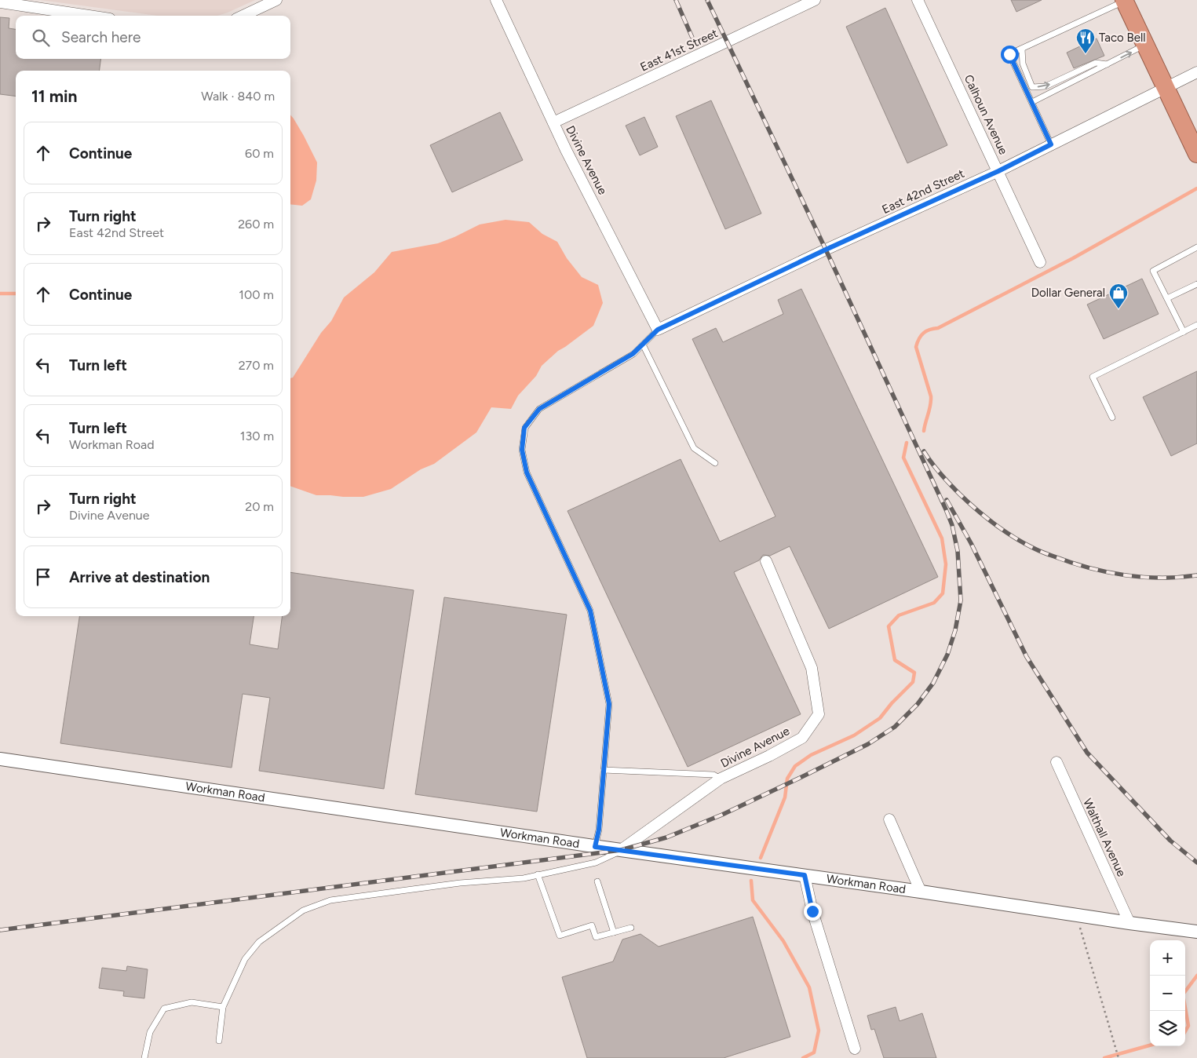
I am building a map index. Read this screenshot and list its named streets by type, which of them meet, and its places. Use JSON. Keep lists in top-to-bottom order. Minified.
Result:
{"streets":{"street":["East 41st Street","Calhoun Avenue","Divine Avenue","East 42nd Street","Workman Road","Walthall Avenue"]},"crossings":[["East 41st Street","Divine Avenue"],["Calhoun Avenue","East 42nd Street"],["Divine Avenue","East 42nd Street"],["Divine Avenue","Workman Road"],["Workman Road","Walthall Avenue"]],"places":{"restaurant":["Taco Bell"],"shop":["Dollar General"]},"page":{"search":"Search here","heading":["11 min","Walk · 840 m"],"list":[["Continue","60 m"],["Turn right","East 42nd Street","260 m"],["Continue","100 m"],["Turn left","270 m"],["Turn left","Workman Road","130 m"],["Turn right","Divine Avenue","20 m"],"Arrive at destination"],"map_buttons":["+","−"]}}
